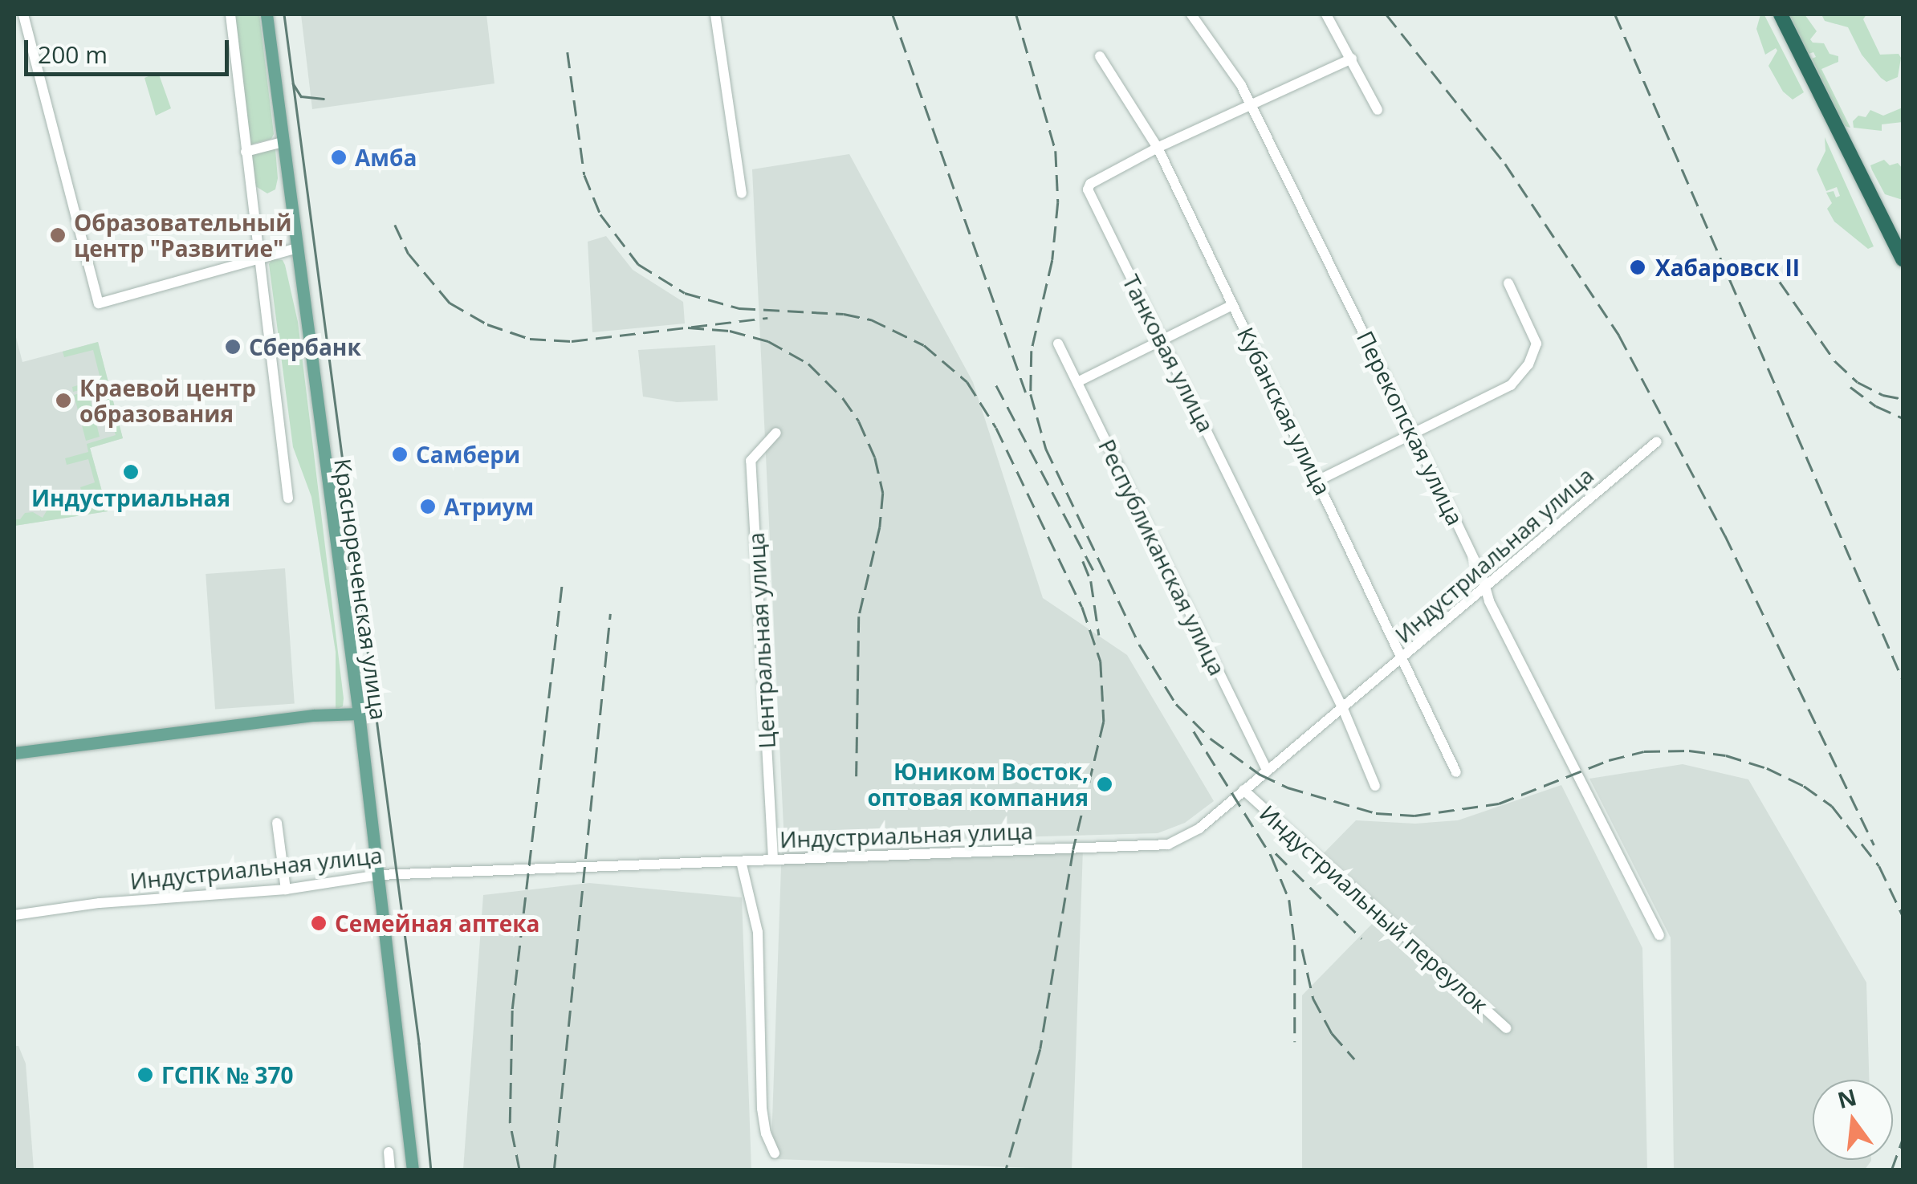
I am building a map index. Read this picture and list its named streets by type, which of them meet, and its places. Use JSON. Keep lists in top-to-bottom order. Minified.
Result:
{"streets":{"main road":["Краснореченская улица"],"street":["Танковая улица","Кубанская улица","Перекопская улица","Индустриальная улица","Республиканская улица","Центральная улица","Индустриальный переулок"]},"crossings":[["Танковая улица","Кубанская улица"],["Танковая улица","Перекопская улица"],["Танковая улица","Индустриальная улица"],["Кубанская улица","Индустриальная улица"],["Перекопская улица","Индустриальная улица"],["Индустриальная улица","Республиканская улица"],["Индустриальная улица","Краснореченская улица"],["Индустриальная улица","Центральная улица"],["Индустриальная улица","Индустриальный переулок"]],"places":["Амба","Образовательный центр \"Развитие\"","Хабаровск II","Сбербанк","Краевой центр образования","Самбери","Индустриальная","Атриум","Юником Восток, оптовая компания","Семейная аптека","ГСПК № 370"],"scale_bar":"200 m","north":"top"}
